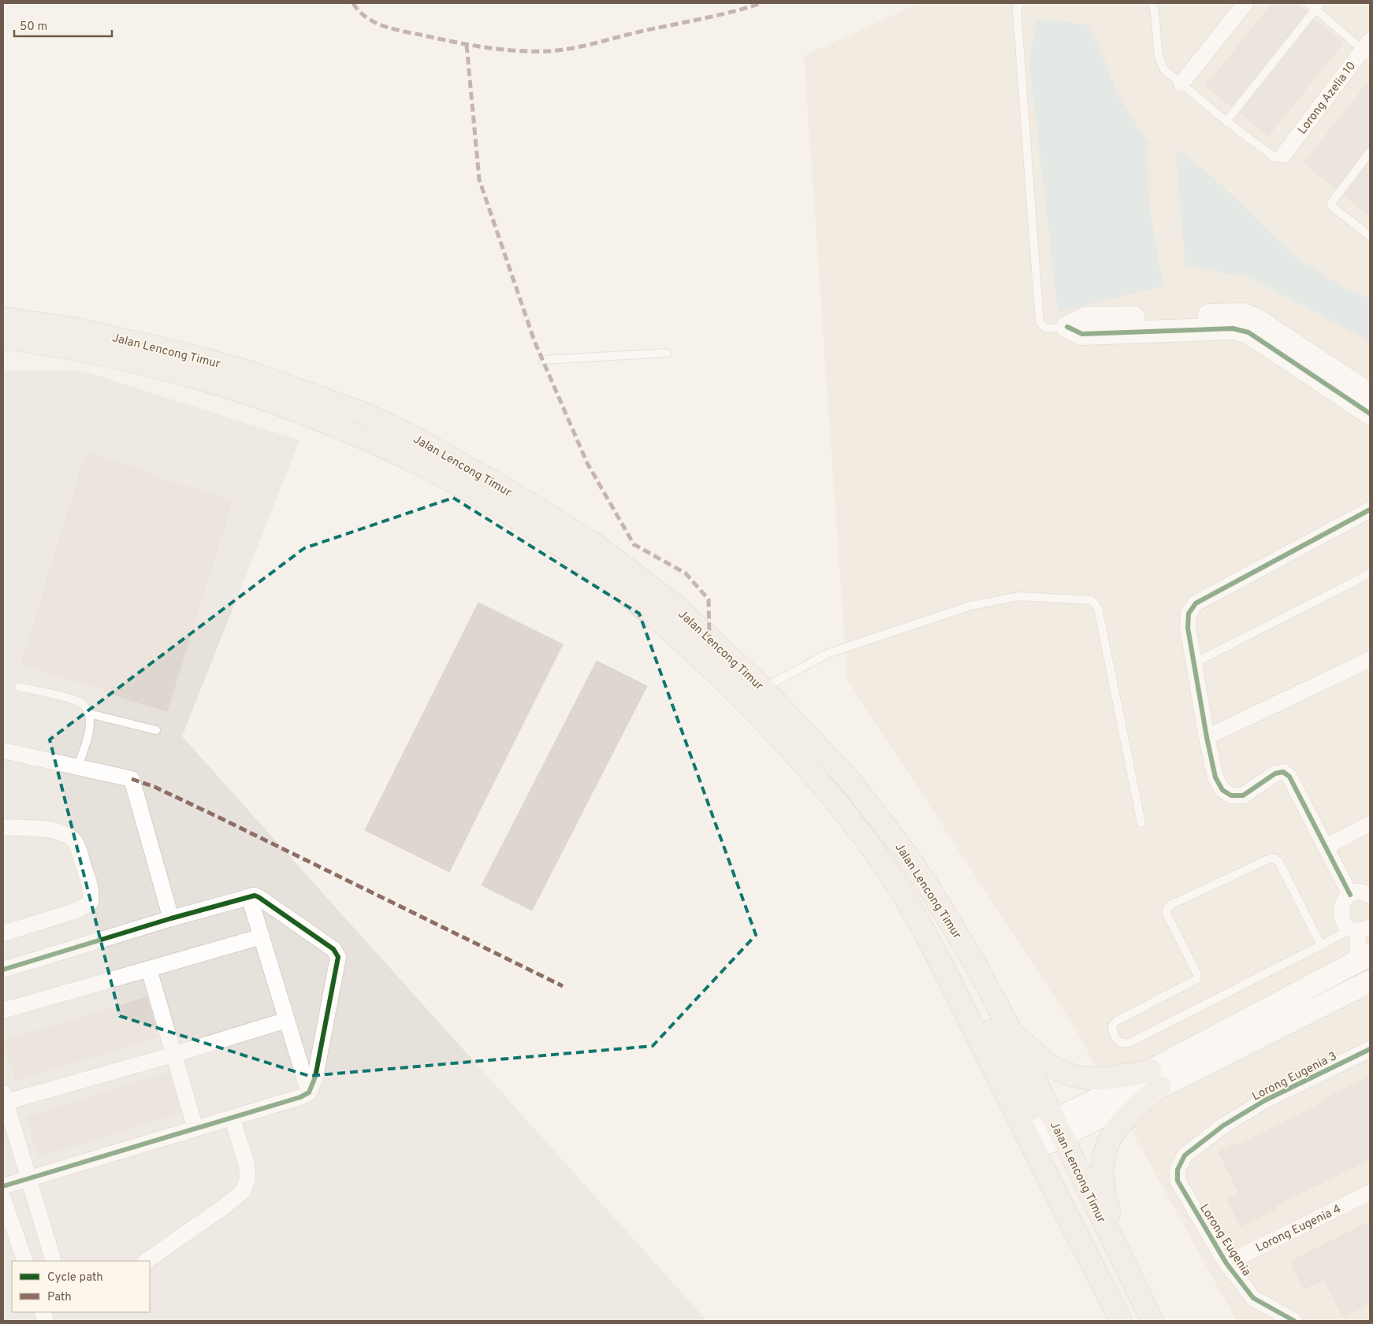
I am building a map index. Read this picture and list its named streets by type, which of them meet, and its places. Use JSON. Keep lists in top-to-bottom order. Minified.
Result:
{"streets":{"highway":["Jalan Lencong Timur"],"street":["Lorong Azelia 10","Lorong Eugenia 3","Lorong Eugenia 4","Lorong Eugenia"]},"crossings":[["Lorong Eugenia 3","Lorong Eugenia"],["Lorong Eugenia 4","Lorong Eugenia"]],"legend":["Cycle path","Path"],"scale_bar":"50 m"}
